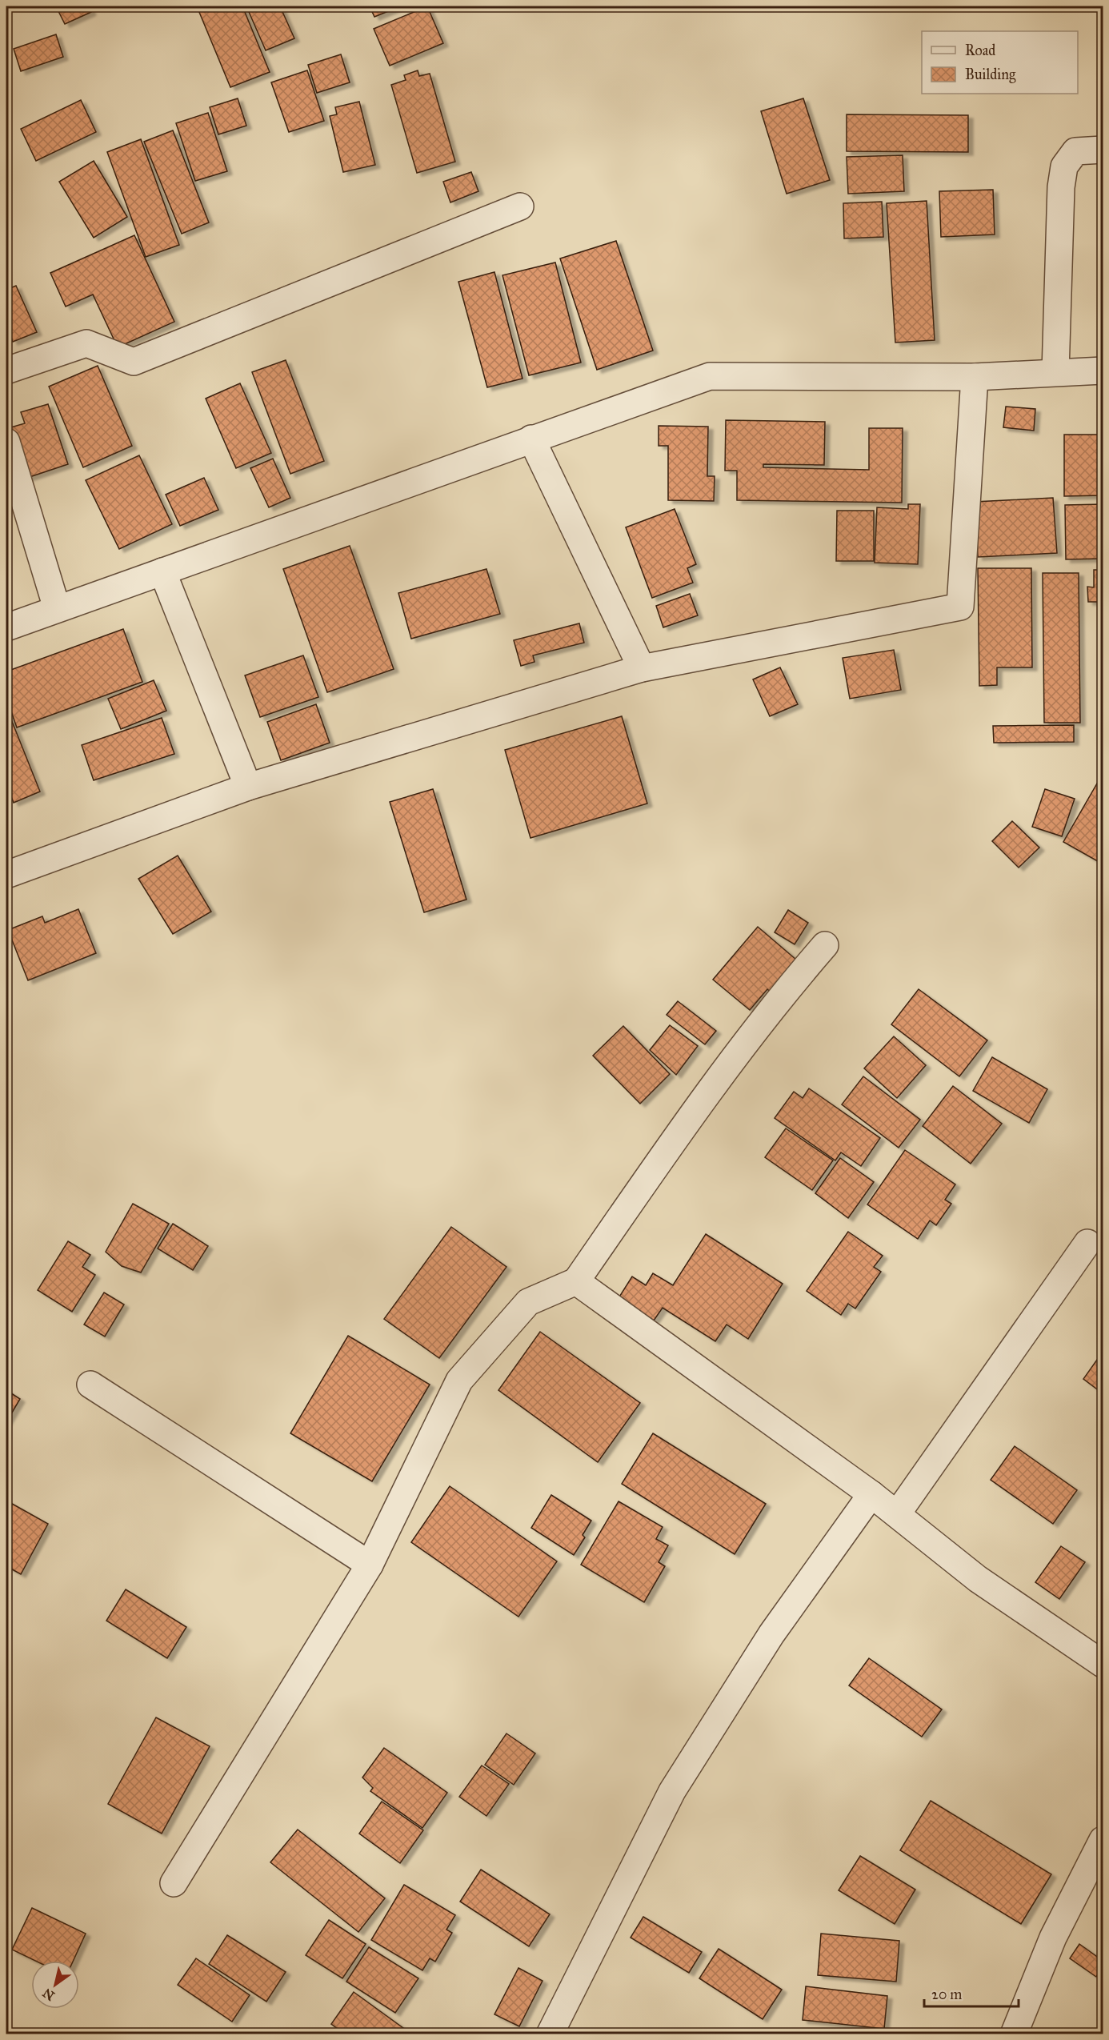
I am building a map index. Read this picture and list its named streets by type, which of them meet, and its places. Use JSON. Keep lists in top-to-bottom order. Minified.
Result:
{"legend":["Road","Building"],"scale_bar":"20 m","north":"bottom left"}
